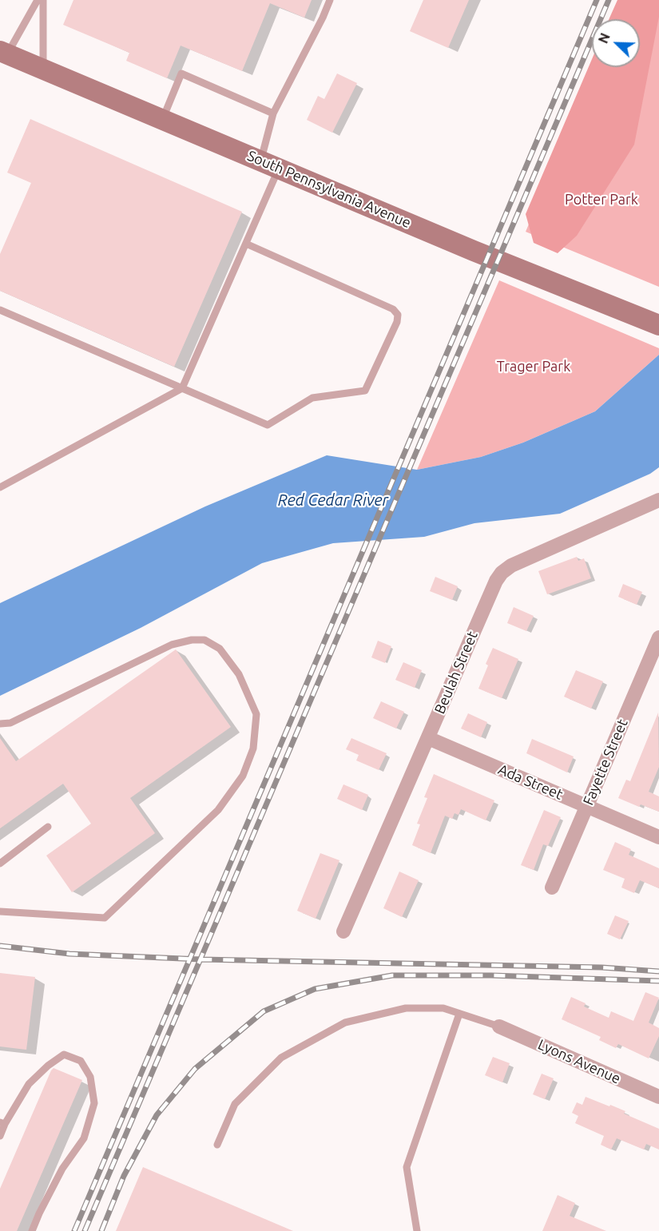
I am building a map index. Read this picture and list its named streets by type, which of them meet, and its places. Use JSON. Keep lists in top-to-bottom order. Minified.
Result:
{"streets":{"main road":["South Pennsylvania Avenue"],"street":["Beulah Street","Fayette Street","Ada Street","Lyons Avenue"]},"crossings":[["Beulah Street","Ada Street"],["Fayette Street","Ada Street"]],"water":["Red Cedar River"],"parks":["Potter Park","Trager Park"],"north":"top left"}
